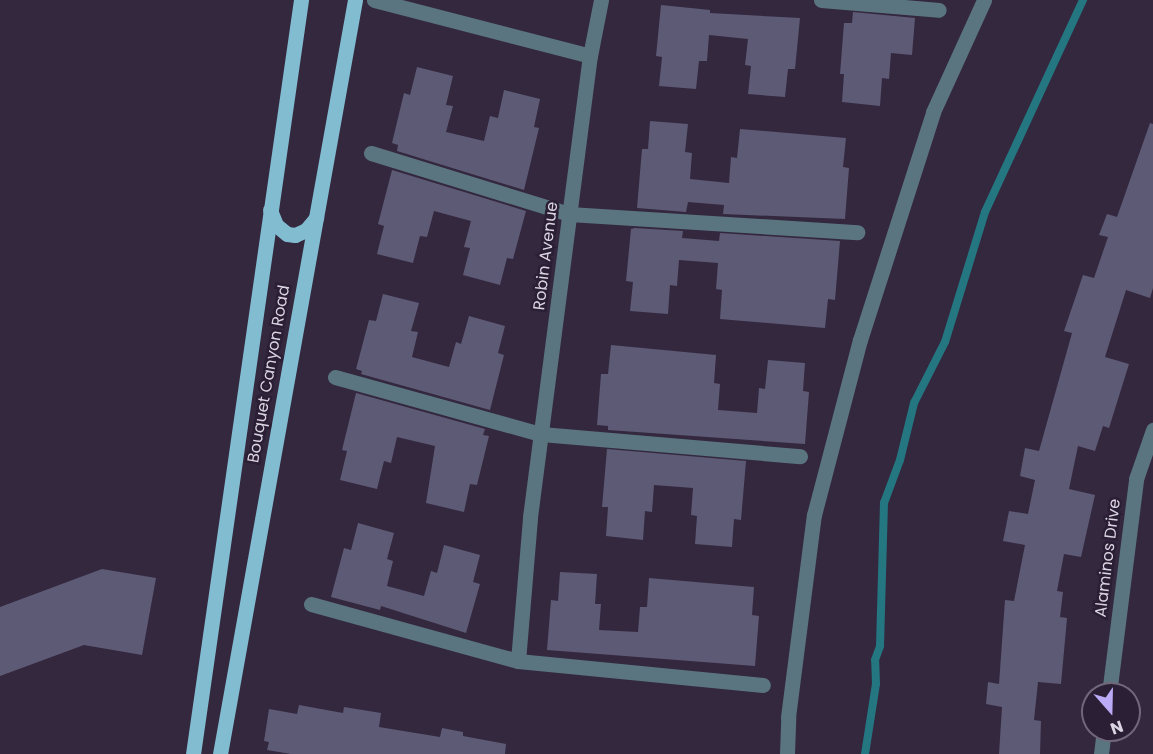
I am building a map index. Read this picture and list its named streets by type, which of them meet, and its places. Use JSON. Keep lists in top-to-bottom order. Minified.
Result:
{"streets":{"main road":["Bouquet Canyon Road"],"street":["Robin Avenue","Alaminos Drive"]},"north":"bottom"}
